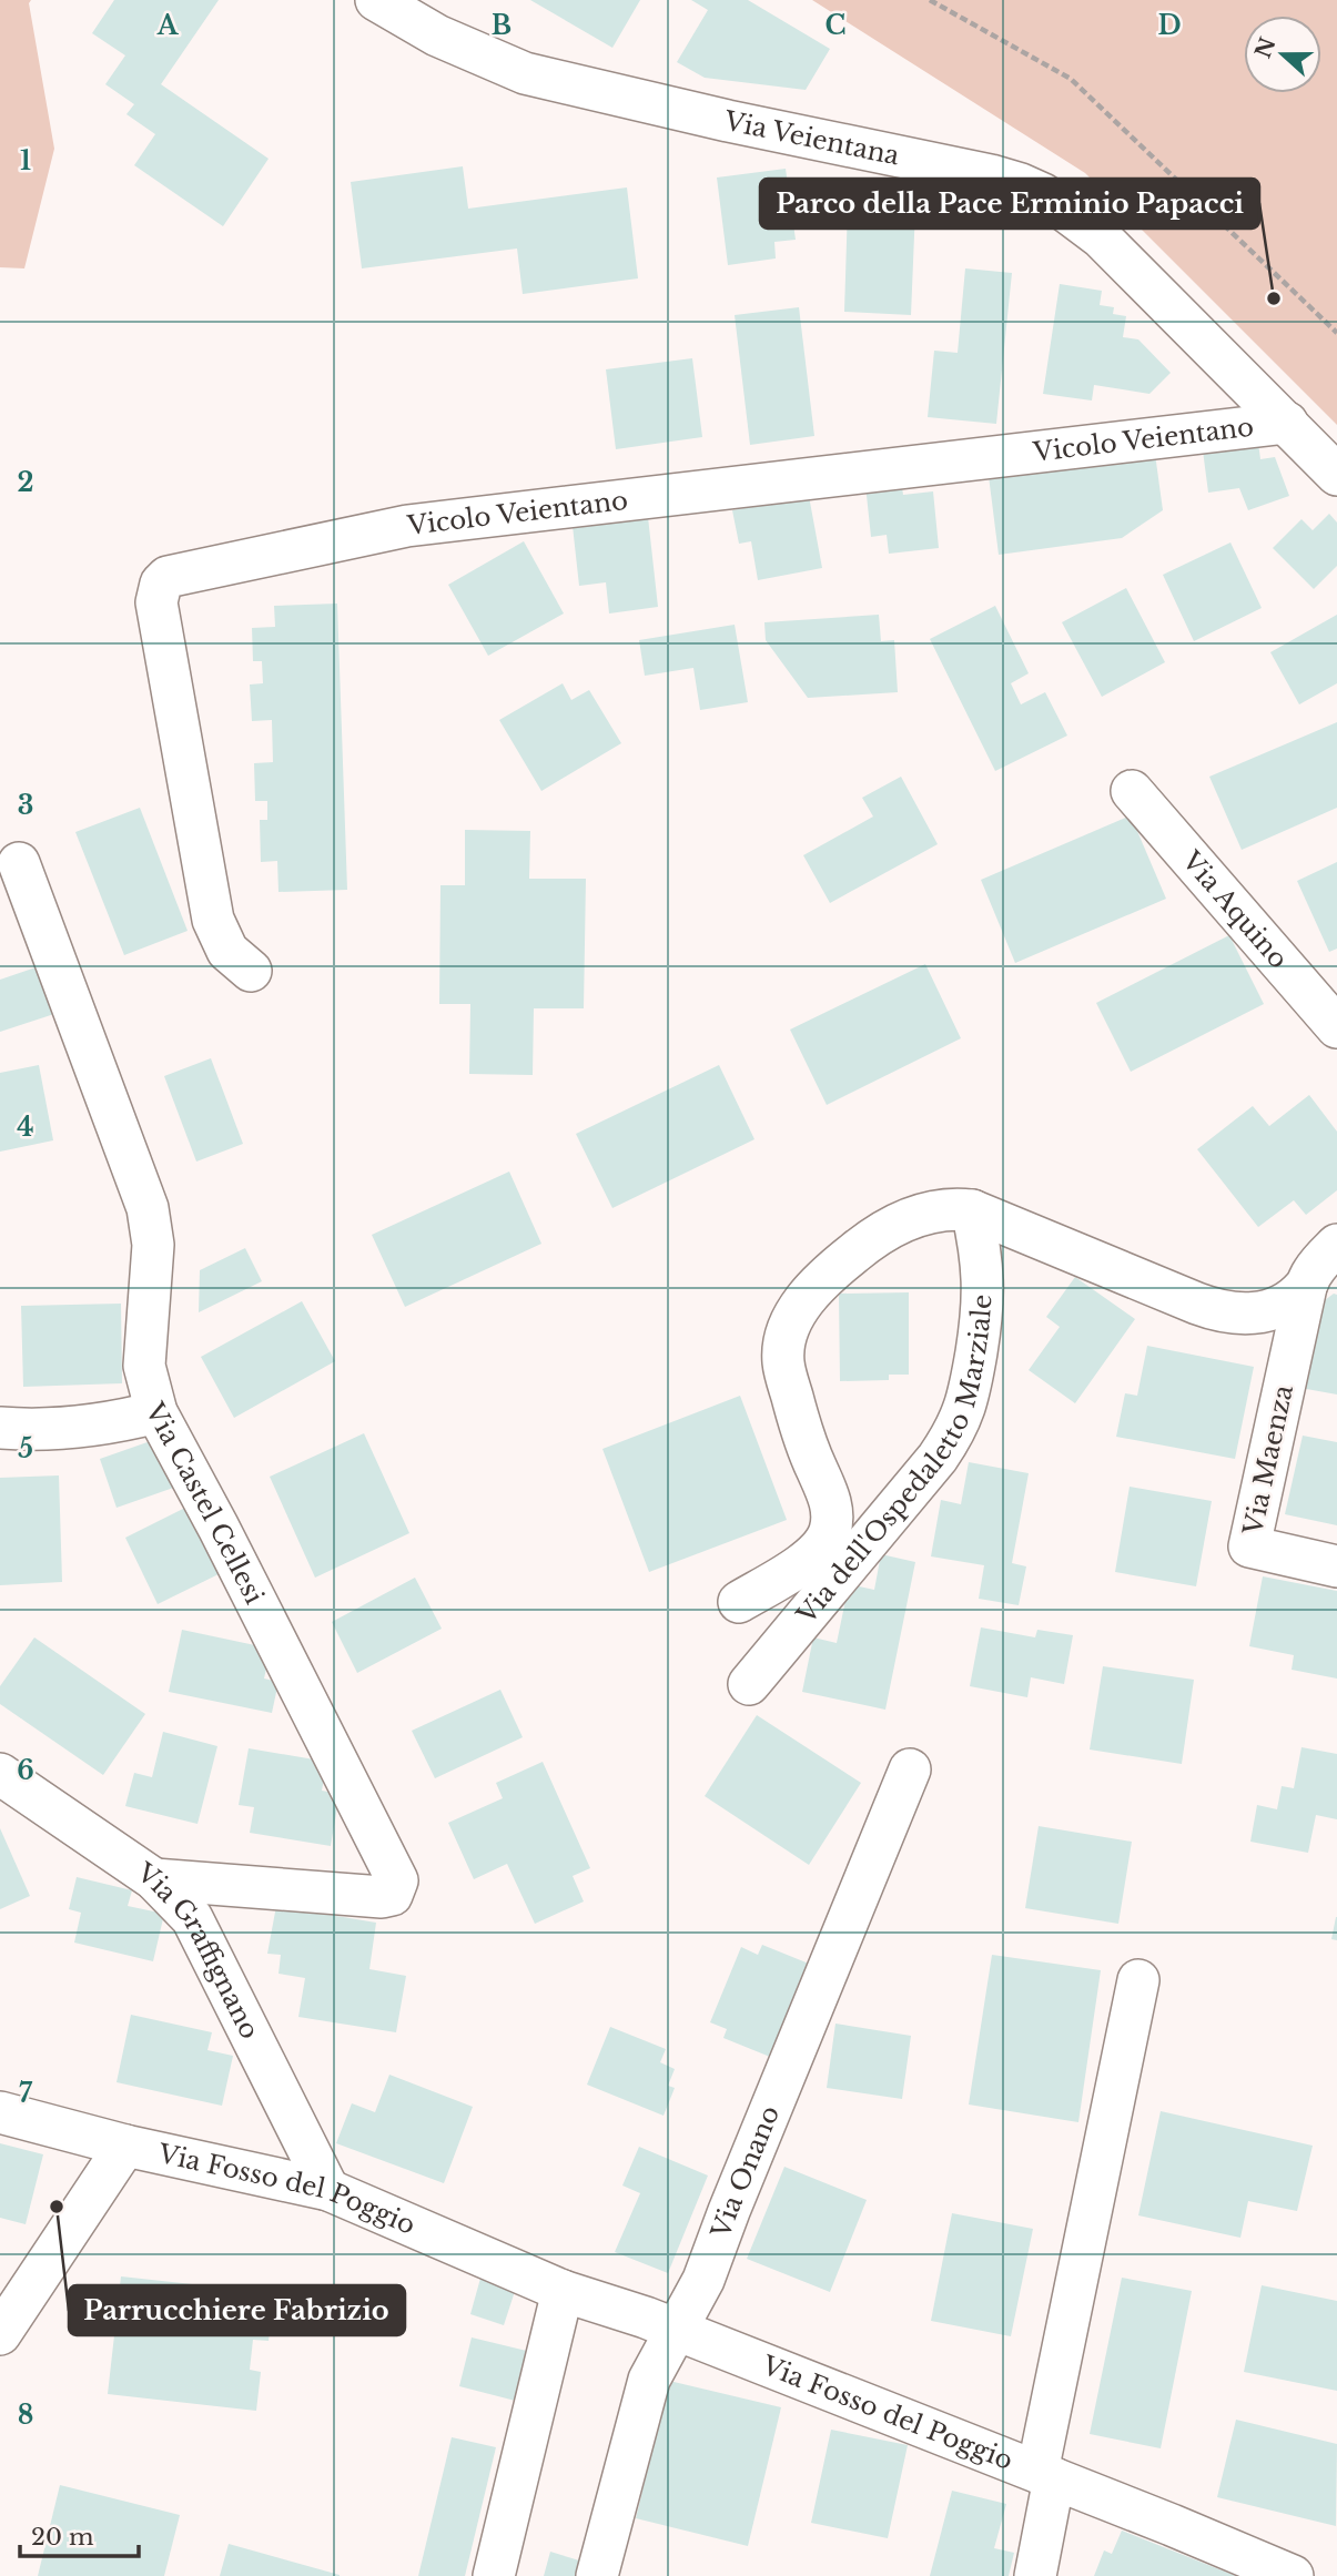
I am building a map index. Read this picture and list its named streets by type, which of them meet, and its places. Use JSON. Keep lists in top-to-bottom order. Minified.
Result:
{"streets":{"street":["Via Veientana","Vicolo Veientano","Via Aquino","Via dell'Ospedaletto Marziale","Via Maenza","Via Castel Cellesi","Via Graffignano","Via Onano","Via Fosso del Poggio"]},"crossings":[["Via Veientana","Vicolo Veientano"],["Via dell'Ospedaletto Marziale","Via Maenza"],["Via Castel Cellesi","Via Graffignano"],["Via Graffignano","Via Fosso del Poggio"],["Via Onano","Via Fosso del Poggio"]],"places":["Parco della Pace Erminio Papacci","Parrucchiere Fabrizio"],"scale_bar":"20 m","north":"left","grid":{"columns":["A","B","C","D"],"rows":["1","2","3","4","5","6","7","8"]}}
